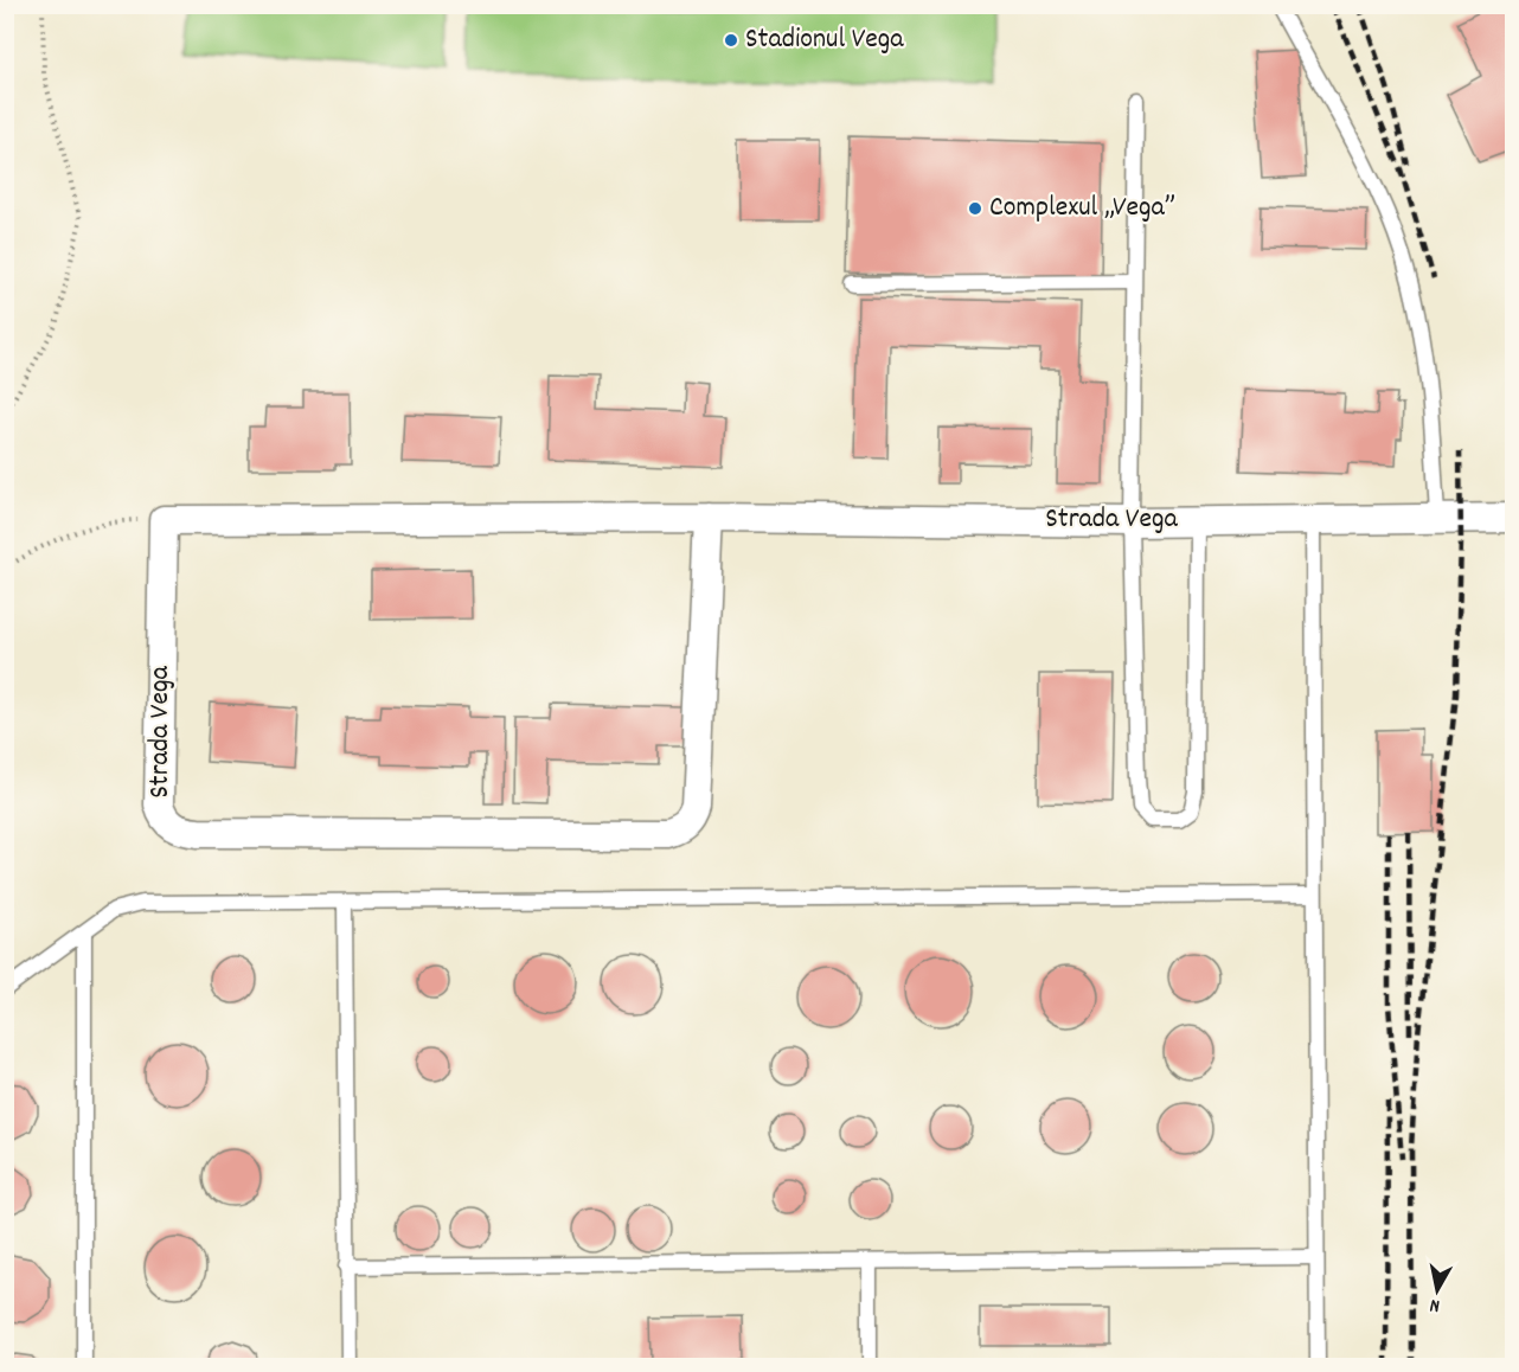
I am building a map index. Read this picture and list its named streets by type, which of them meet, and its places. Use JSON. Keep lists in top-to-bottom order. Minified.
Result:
{"streets":{"street":["Strada Vega"]},"places":["Stadionul Vega","Complexul „Vega”"],"north":"bottom"}
